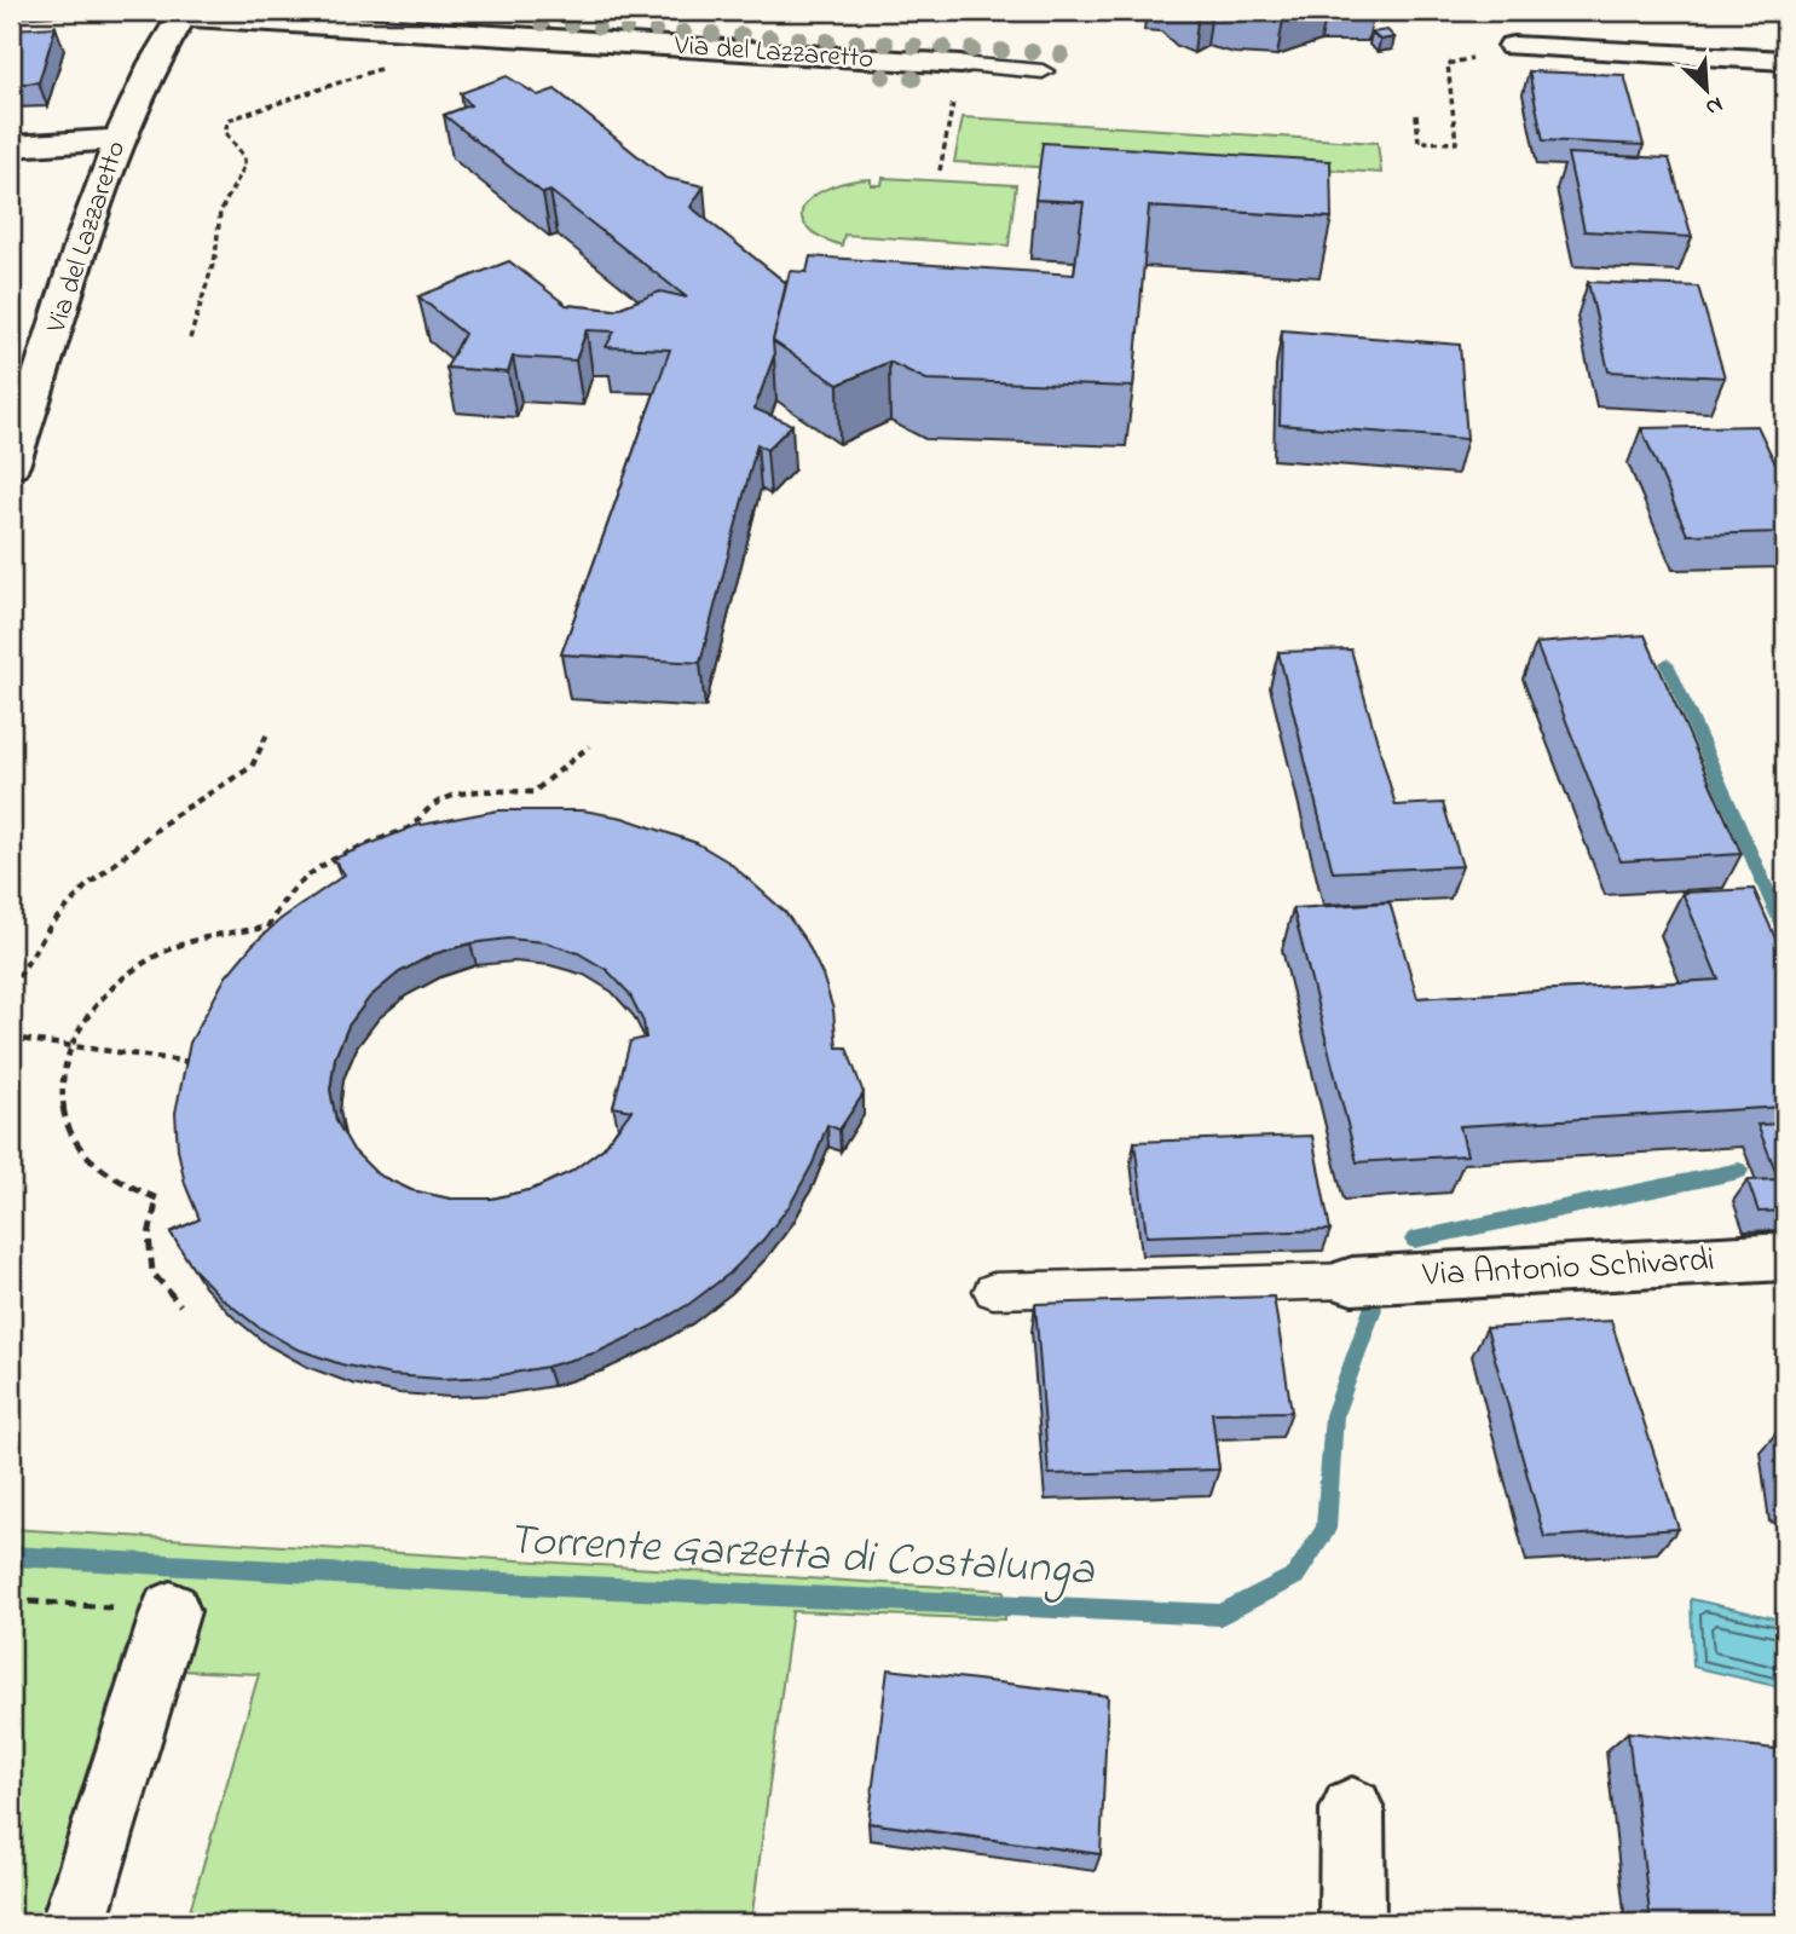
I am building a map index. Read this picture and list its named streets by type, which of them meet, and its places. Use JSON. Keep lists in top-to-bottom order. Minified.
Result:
{"streets":{"street":["Via del Lazzaretto","Via Antonio Schivardi"]},"water":["Torrente Garzetta di Costalunga"],"north":"bottom right"}
